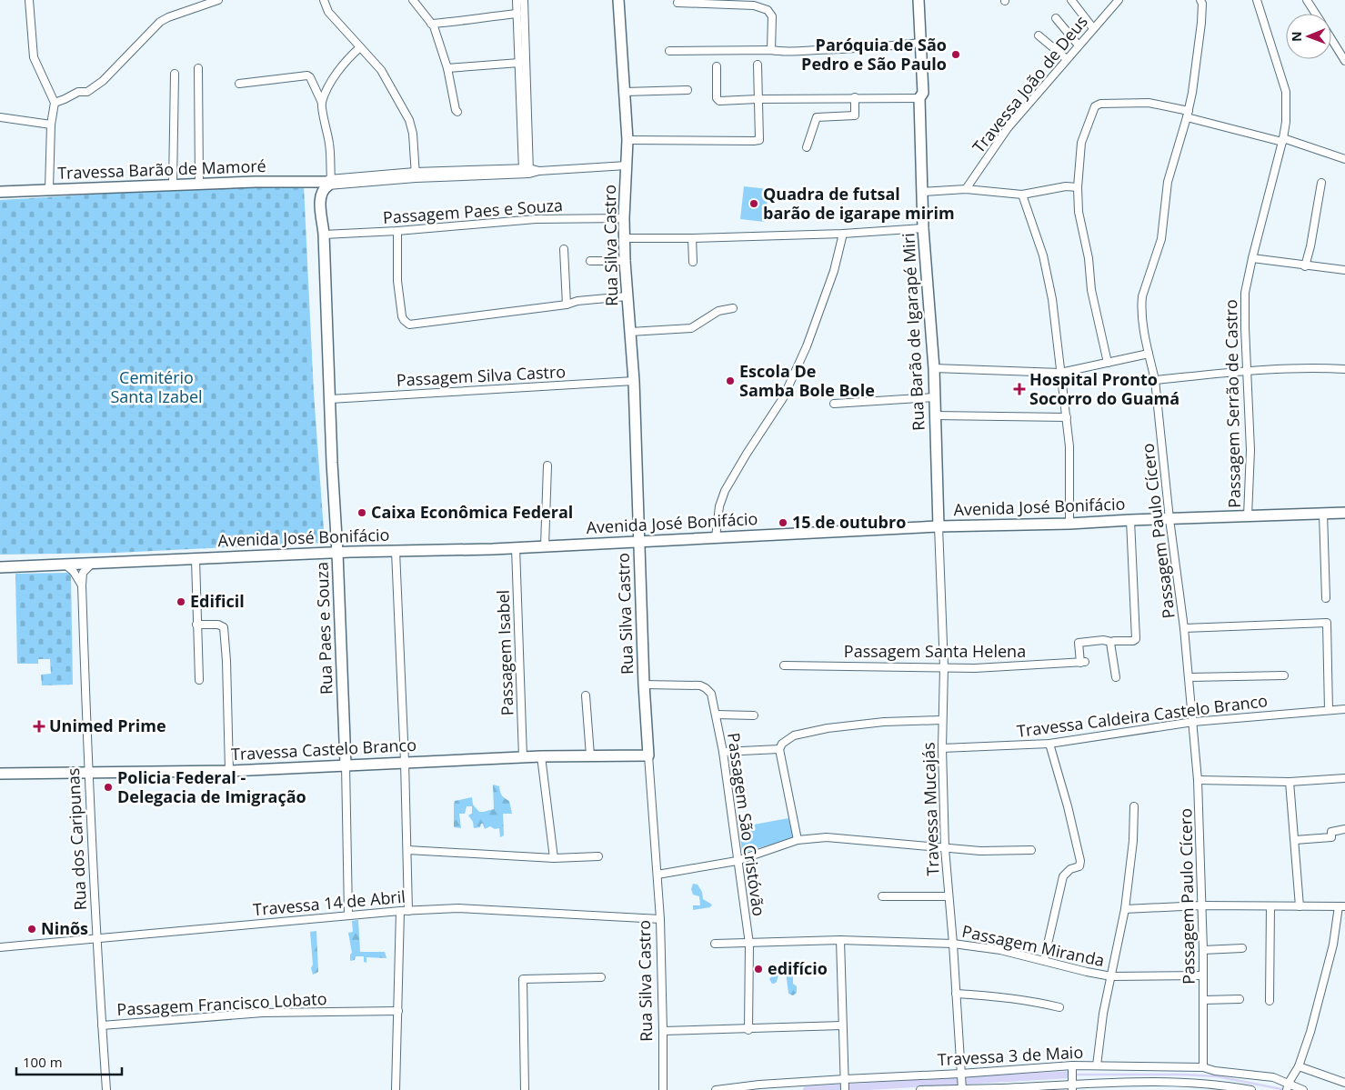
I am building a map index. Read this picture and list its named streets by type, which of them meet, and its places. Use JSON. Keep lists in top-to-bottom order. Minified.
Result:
{"streets":{"main road":["Travessa Barão de Mamoré","Rua Silva Castro","Rua Barão de Igarapé Miri","Avenida José Bonifácio","Rua Paes e Souza","Travessa Castelo Branco"],"street":["Travessa João de Deus","Passagem Paes e Souza","Passagem Silva Castro","Passagem Serrão de Castro","Passagem Paulo Cícero","Passagem Santa Helena","Passagem Isabel","Travessa Caldeira Castelo Branco","Travessa Mucajás","Passagem São Cristóvão","Rua dos Caripunas","Travessa 14 de Abril","Passagem Miranda","Passagem Francisco Lobato","Travessa 3 de Maio"]},"crossings":[["Travessa Barão de Mamoré","Rua Silva Castro"],["Travessa Barão de Mamoré","Rua Paes e Souza"],["Passagem Paes e Souza","Rua Silva Castro"],["Passagem Paes e Souza","Rua Paes e Souza"],["Rua Silva Castro","Passagem Silva Castro"],["Rua Silva Castro","Avenida José Bonifácio"],["Rua Silva Castro","Travessa Castelo Branco"],["Rua Silva Castro","Passagem São Cristóvão"],["Rua Silva Castro","Travessa 14 de Abril"],["Rua Barão de Igarapé Miri","Avenida José Bonifácio"],["Rua Barão de Igarapé Miri","Travessa Mucajás"],["Passagem Silva Castro","Rua Paes e Souza"],["Passagem Serrão de Castro","Avenida José Bonifácio"],["Avenida José Bonifácio","Passagem Paulo Cícero"],["Avenida José Bonifácio","Rua Paes e Souza"],["Avenida José Bonifácio","Passagem Isabel"],["Avenida José Bonifácio","Travessa Mucajás"],["Avenida José Bonifácio","Rua dos Caripunas"],["Passagem Paulo Cícero","Travessa Caldeira Castelo Branco"],["Passagem Paulo Cícero","Passagem Miranda"],["Passagem Paulo Cícero","Travessa 3 de Maio"],["Rua Paes e Souza","Travessa Castelo Branco"],["Rua Paes e Souza","Travessa 14 de Abril"],["Passagem Santa Helena","Travessa Mucajás"],["Passagem Isabel","Travessa Castelo Branco"],["Travessa Caldeira Castelo Branco","Travessa Mucajás"],["Travessa Castelo Branco","Rua dos Caripunas"],["Travessa Mucajás","Passagem Miranda"],["Travessa Mucajás","Travessa 3 de Maio"],["Passagem São Cristóvão","Passagem Miranda"],["Rua dos Caripunas","Travessa 14 de Abril"],["Rua dos Caripunas","Passagem Francisco Lobato"]],"parks":["Cemitério Santa Izabel"],"places":{"other":["Paróquia de São Pedro e São Paulo","Quadra de futsal barão de igarape mirim","Escola De Samba Bole Bole","Caixa Econômica Federal","15 de outubro","Edificil","Policia Federal - Delegacia de Imigração","Ninõs","edifício"],"health":["Hospital Pronto Socorro do Guamá","Unimed Prime"]},"scale_bar":"100 m","north":"left"}
